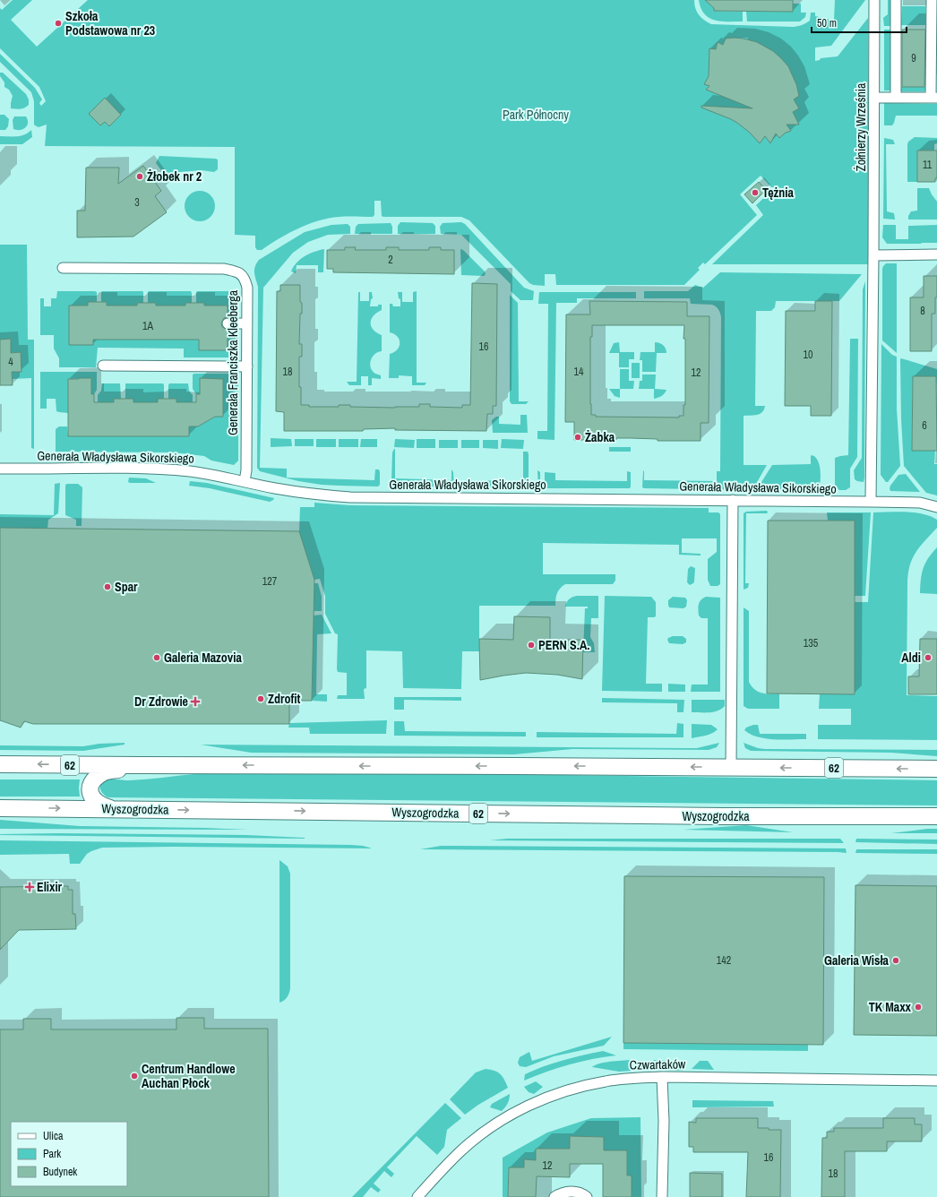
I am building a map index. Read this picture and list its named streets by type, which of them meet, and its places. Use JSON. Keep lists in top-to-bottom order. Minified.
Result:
{"streets":{"main road":["62","Wyszogrodzka"],"street":["Żołnierzy Września","Generała Franciszka Kleeberga","Generała Władysława Sikorskiego","Czwartaków"]},"crossings":[["Żołnierzy Września","Generała Władysława Sikorskiego"],["Generała Franciszka Kleeberga","Generała Władysława Sikorskiego"]],"parks":["Park Północny"],"places":{"other":["Szkoła Podstawowa nr 23","Żłobek nr 2","Tężnia","Żabka","Spar","PERN S.A.","Galeria Mazovia","Aldi","Zdrofit","Galeria Wisła","TK Maxx","Centrum Handlowe Auchan Płock"],"health":["Dr Zdrowie","Elixir"]},"house_numbers":["9","11","3","2","8","1A","16","10","4","18","14","12","6","127","135","142","16","12","18"],"legend":["Ulica","Park","Budynek"],"scale_bar":"50 m"}
